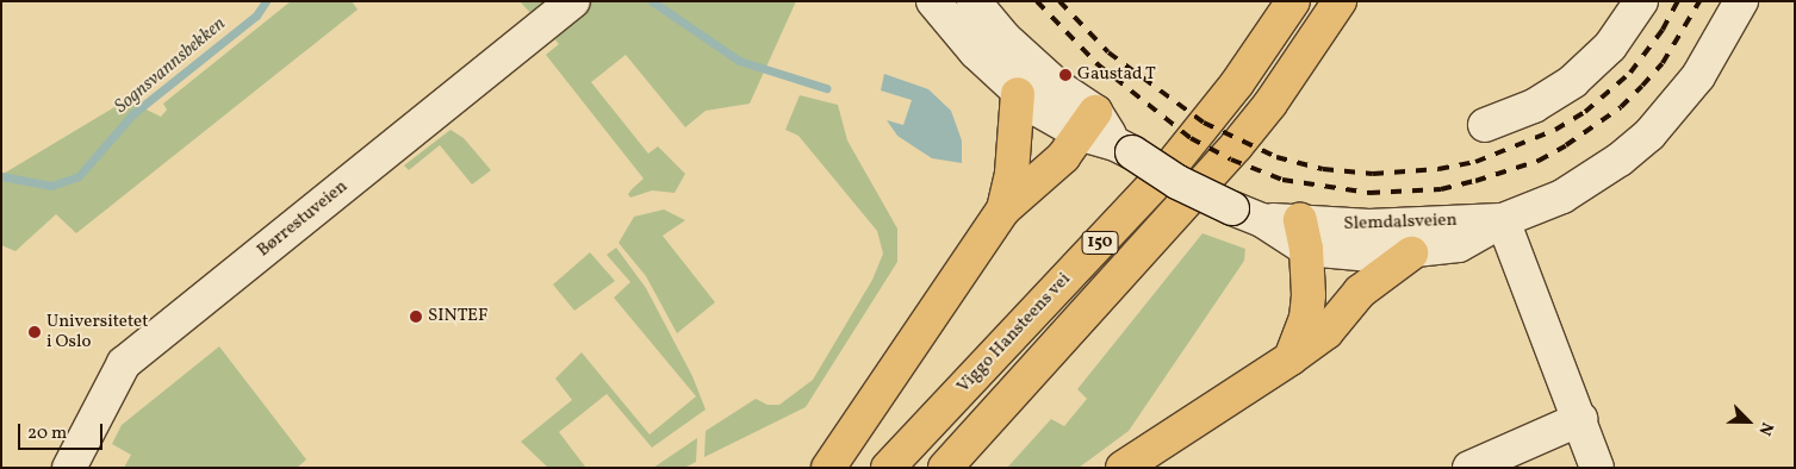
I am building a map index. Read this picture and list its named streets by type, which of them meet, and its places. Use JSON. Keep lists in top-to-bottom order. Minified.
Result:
{"streets":{"highway":["150","Viggo Hansteens vei"],"main road":["Børrestuveien","Slemdalsveien"]},"water":["Sognsvannsbekken"],"places":["Gaustad T","SINTEF","Universitetet i Oslo"],"scale_bar":"20 m","north":"bottom right"}
